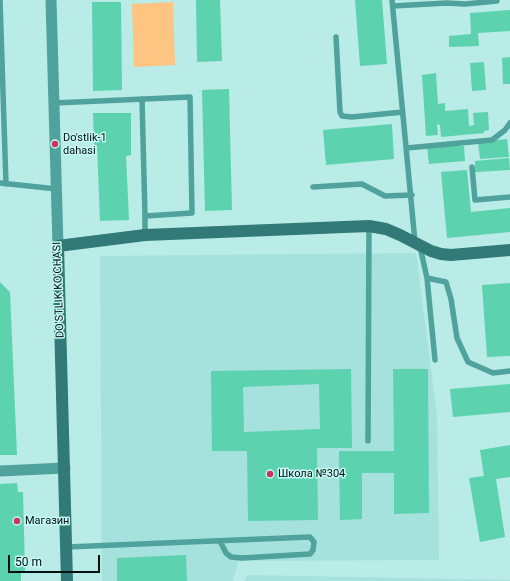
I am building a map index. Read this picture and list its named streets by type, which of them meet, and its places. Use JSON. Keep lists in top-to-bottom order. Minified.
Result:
{"streets":{"street":["DO'STLIK KO'CHASI"]},"places":["Do'stlik-1 dahasi","Школа №304","Магазин"],"scale_bar":"50 m"}
